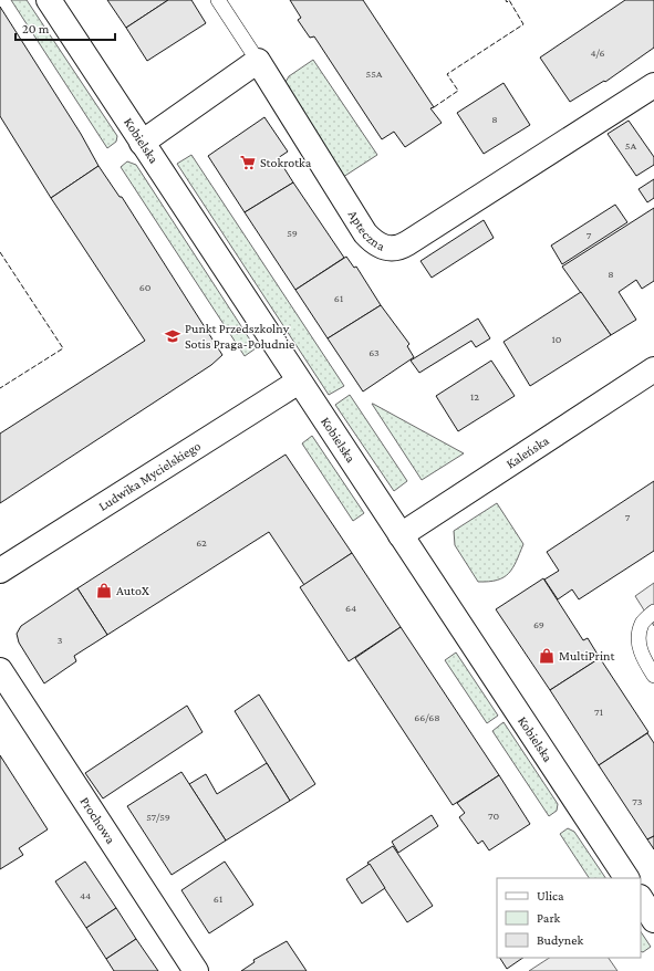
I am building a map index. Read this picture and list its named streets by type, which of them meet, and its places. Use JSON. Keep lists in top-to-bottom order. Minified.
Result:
{"streets":{"street":["Kobielska","Apteczna","Kaleńska","Ludwika Mycielskiego","Prochowa"]},"crossings":[["Kobielska","Kaleńska"],["Kobielska","Ludwika Mycielskiego"]],"places":{"supermarket":["Stokrotka"],"school or university":["Punkt Przedszkolny Sotis Praga-Południe"],"shop":["AutoX","MultiPrint"]},"house_numbers":["4/6","55A","8","5A","59","7","8","60","61","10","63","12","7","62","64","69","3","71","66/68","73","70","57/59","44","61"],"legend":["Ulica","Park","Budynek"],"scale_bar":"20 m"}
